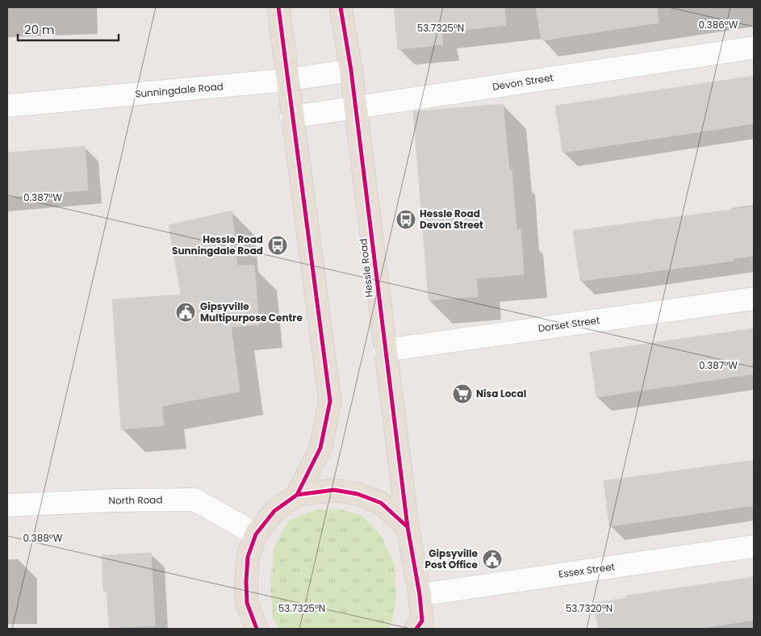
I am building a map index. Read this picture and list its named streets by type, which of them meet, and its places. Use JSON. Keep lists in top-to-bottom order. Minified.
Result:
{"streets":{"main road":["Hessle Road"],"street":["Devon Street","Sunningdale Road","Dorset Street","North Road","Essex Street"]},"crossings":[["Devon Street","Hessle Road"],["Sunningdale Road","Hessle Road"],["Hessle Road","Dorset Street"],["Hessle Road","Essex Street"]],"places":{"bus stop":["Hessle Road Devon Street","Hessle Road Sunningdale Road"],"public building":["Gipsyville Multipurpose Centre","Gipsyville Post Office"],"supermarket":["Nisa Local"]},"scale_bar":"20 m","coordinates":["0.386°W","53.7325°N","0.387°W","0.388°W","53.7320°N"]}
